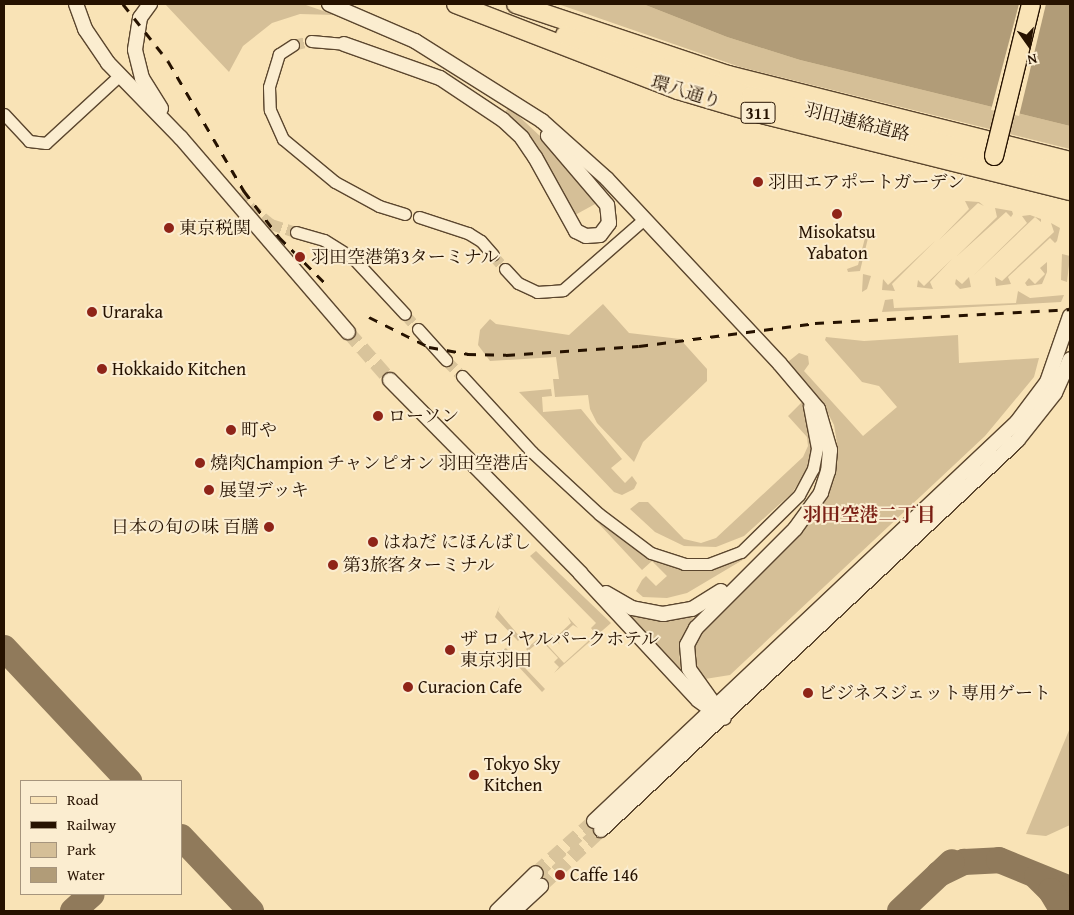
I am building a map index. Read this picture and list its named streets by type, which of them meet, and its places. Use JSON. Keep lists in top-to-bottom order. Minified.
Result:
{"streets":{"main road":["環八通り","311","羽田連絡道路"]},"districts":["羽田空港二丁目"],"places":["羽田エアポートガーデン","Misokatsu Yabaton","東京税関","羽田空港第3ターミナル","Uraraka","Hokkaido Kitchen","ローソン","町や","燒肉Champion チャンピオン 羽田空港店","展望デッキ","日本の旬の味 百膳","はねだ にほんばし","第3旅客ターミナル","ザ ロイヤルパークホテル 東京羽田","Curacion Cafe","ビジネスジェット専用ゲート","Tokyo Sky Kitchen","Caffe 146"],"legend":["Road","Railway","Park","Water"],"north":"bottom"}
